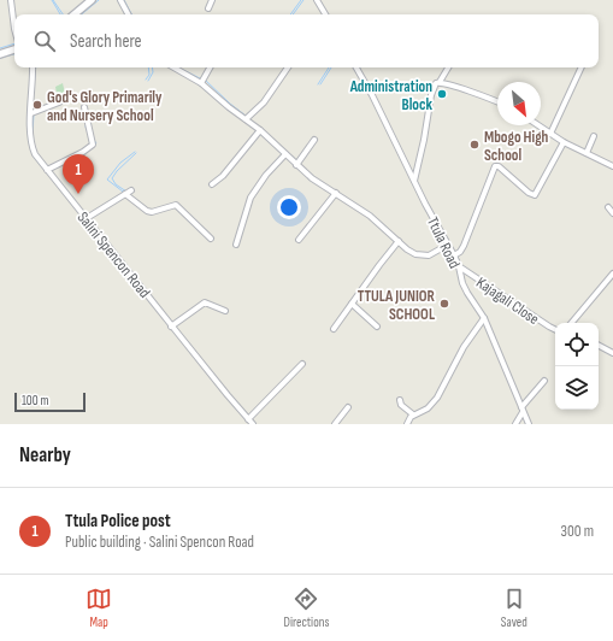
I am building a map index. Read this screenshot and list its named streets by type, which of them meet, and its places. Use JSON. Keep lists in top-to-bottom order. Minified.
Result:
{"streets":{"street":["Ttula Road","Salini Spencon Road","Kajagali Close"]},"crossings":[["Ttula Road","Kajagali Close"]],"places":["Administration Block","God's Glory Primarily and Nursery School","Mbogo High School","TTULA JUNIOR SCHOOL"],"scale_bar":"100 m","north":"bottom right","page":{"search":"Search here","pins":"1","scale":"100 m","heading":"Nearby","list":[{"mark":"1","name":"Ttula Police post","note":"Public building · Salini Spencon Road","value":"300 m"}],"nav":["Map","Directions","Saved"]}}
